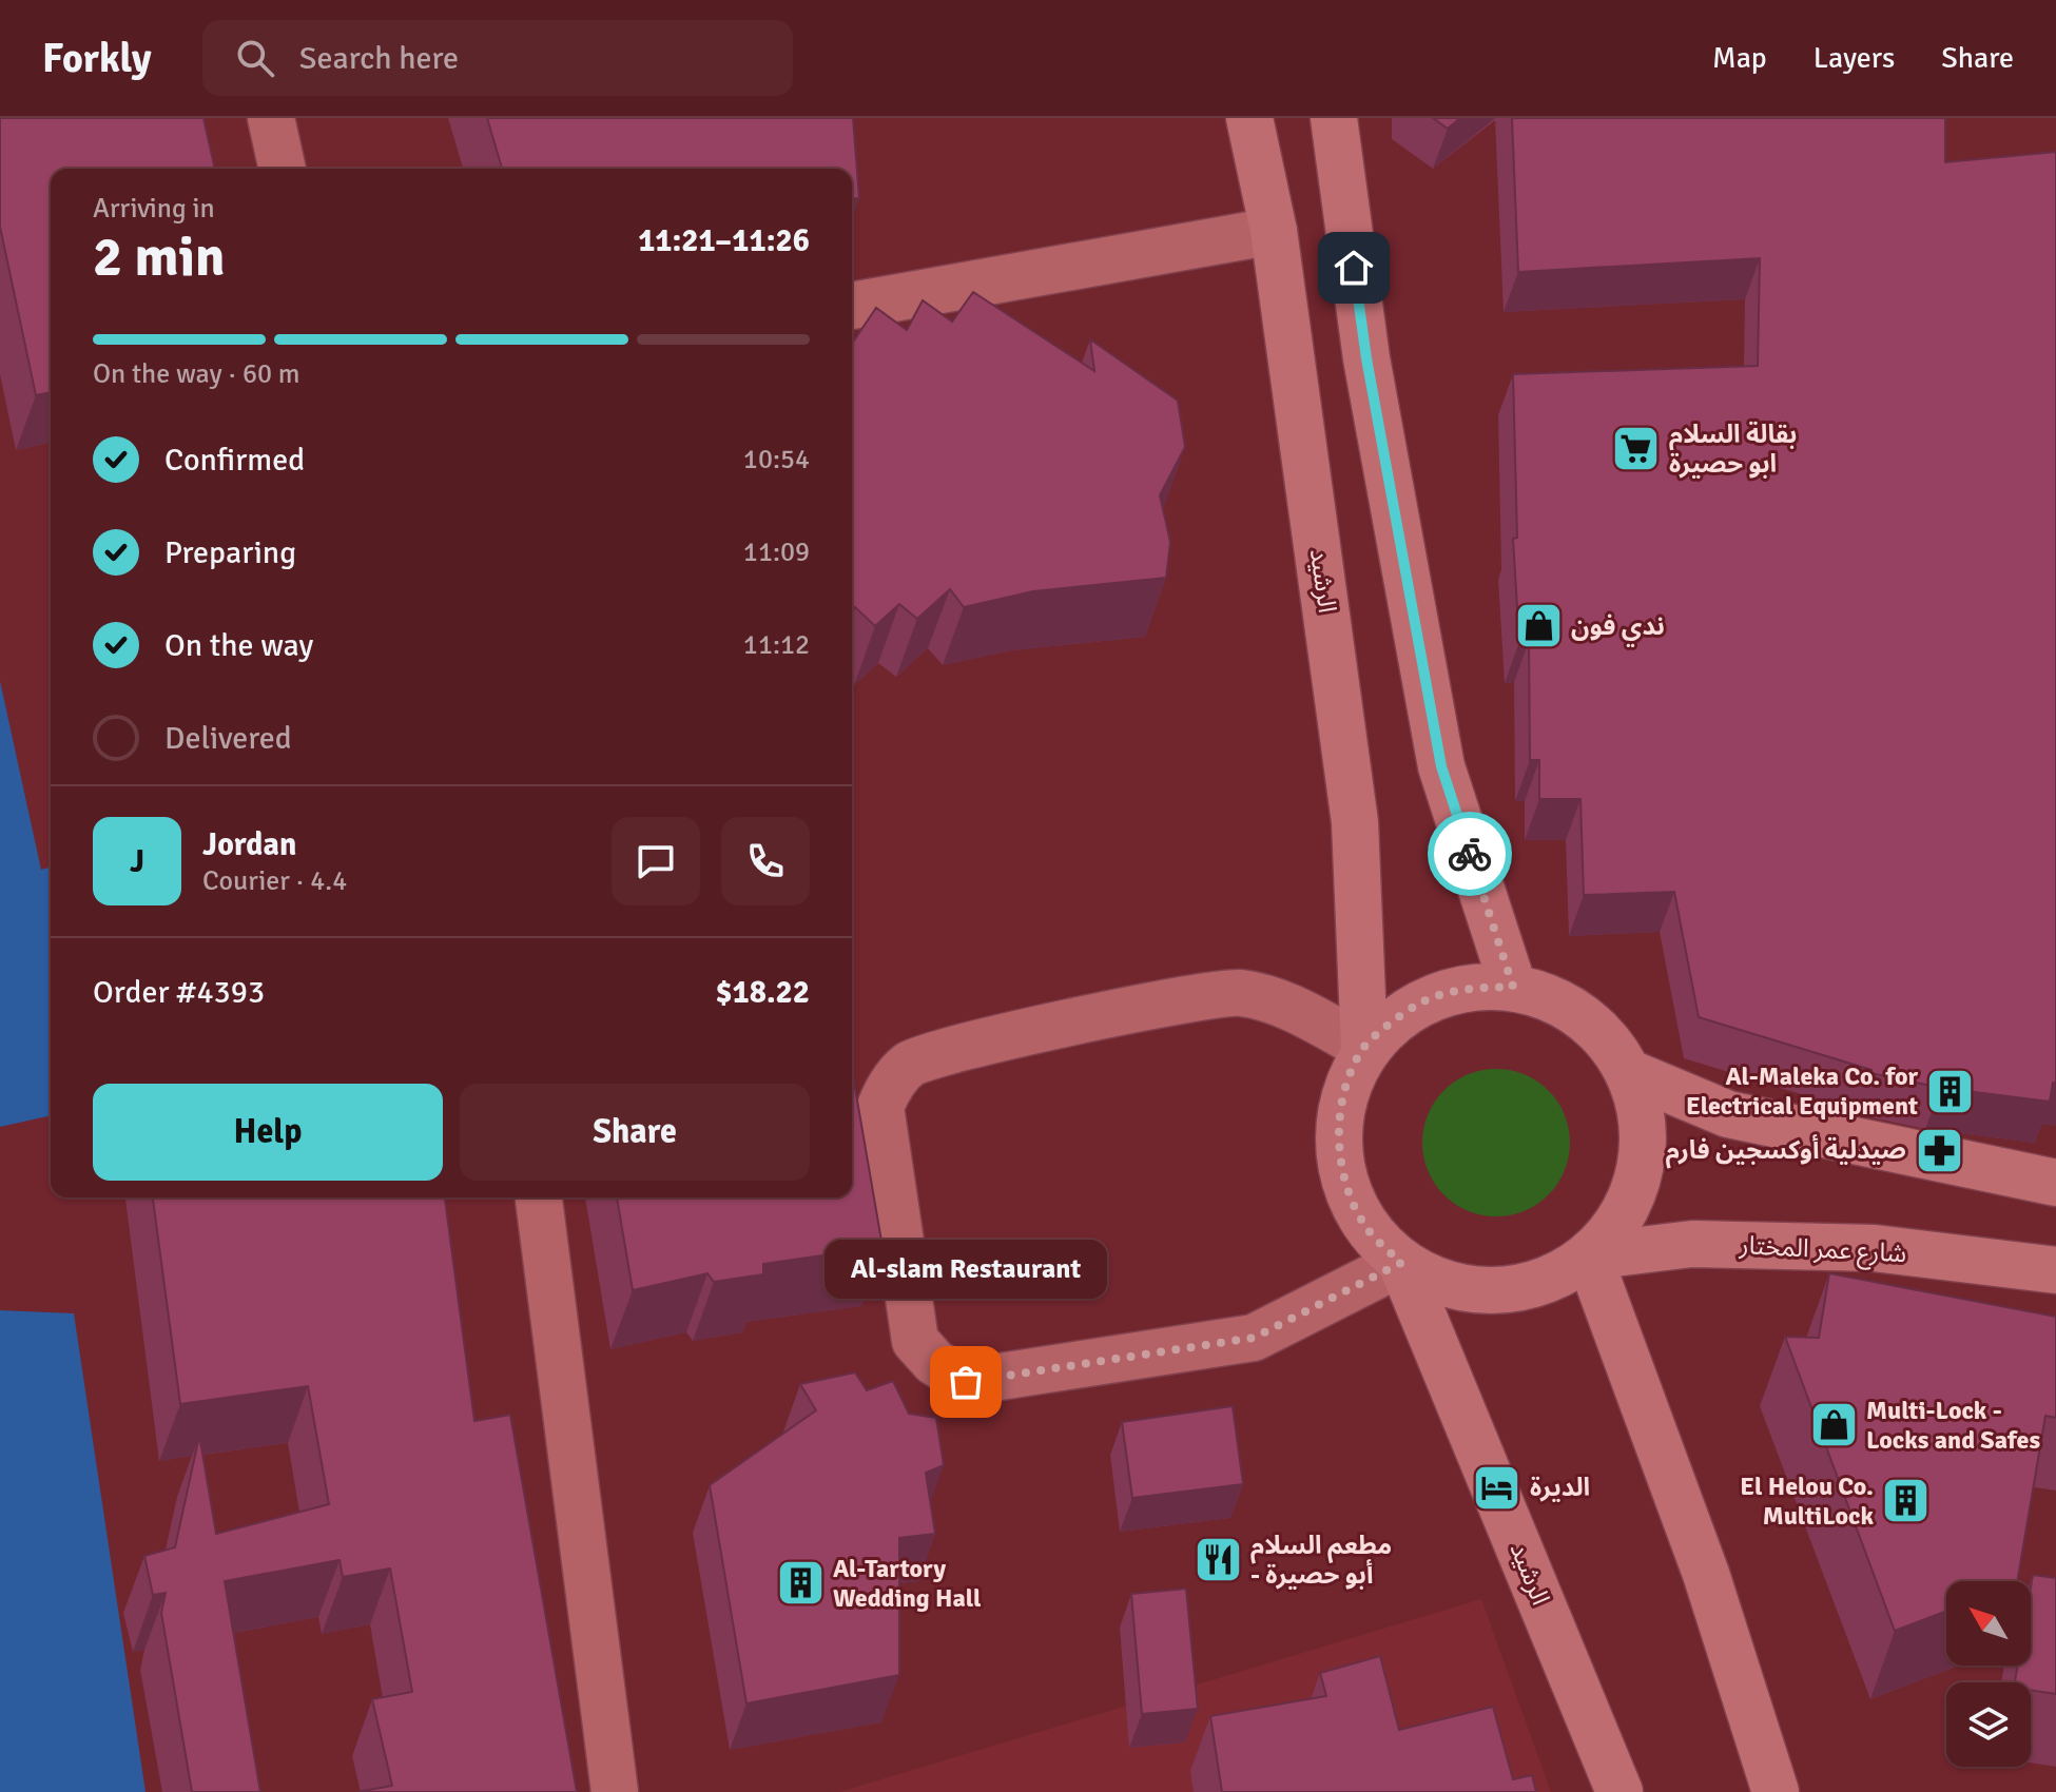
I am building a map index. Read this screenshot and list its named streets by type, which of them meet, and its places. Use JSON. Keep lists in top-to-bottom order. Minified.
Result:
{"streets":{"main road":["الرشيد","شارع عمر المختار"]},"places":{"supermarket":["بقالة السلام ابو حصيرة"],"shop":["ندي فون","Multi-Lock - Locks and Safes"],"building":["Al-Maleka Co. for Electrical Equipment","El Helou Co. MultiLock","Al-Tartory Wedding Hall"],"pharmacy":["صيدلية أوكسجين فارم"],"other":["Al-slam Restaurant"],"hotel":["الديرة"],"restaurant":["مطعم السلام - أبو حصيرة"]},"north":"top left","page":{"header":"Forkly","search":"Search here","nav":["Map","Layers","Share"],"heading":["2 min","Arriving in","11:21–11:26"],"panel":["Jordan","Courier · 4.4","Order #4393","$18.22"],"bar":"On the way · 60 m","list":[["Confirmed","10:54"],["Preparing","11:09"],["On the way","11:12"],"Delivered"],"round":"J","buttons":["Help","Share"],"bubble":"Al-slam Restaurant"}}
